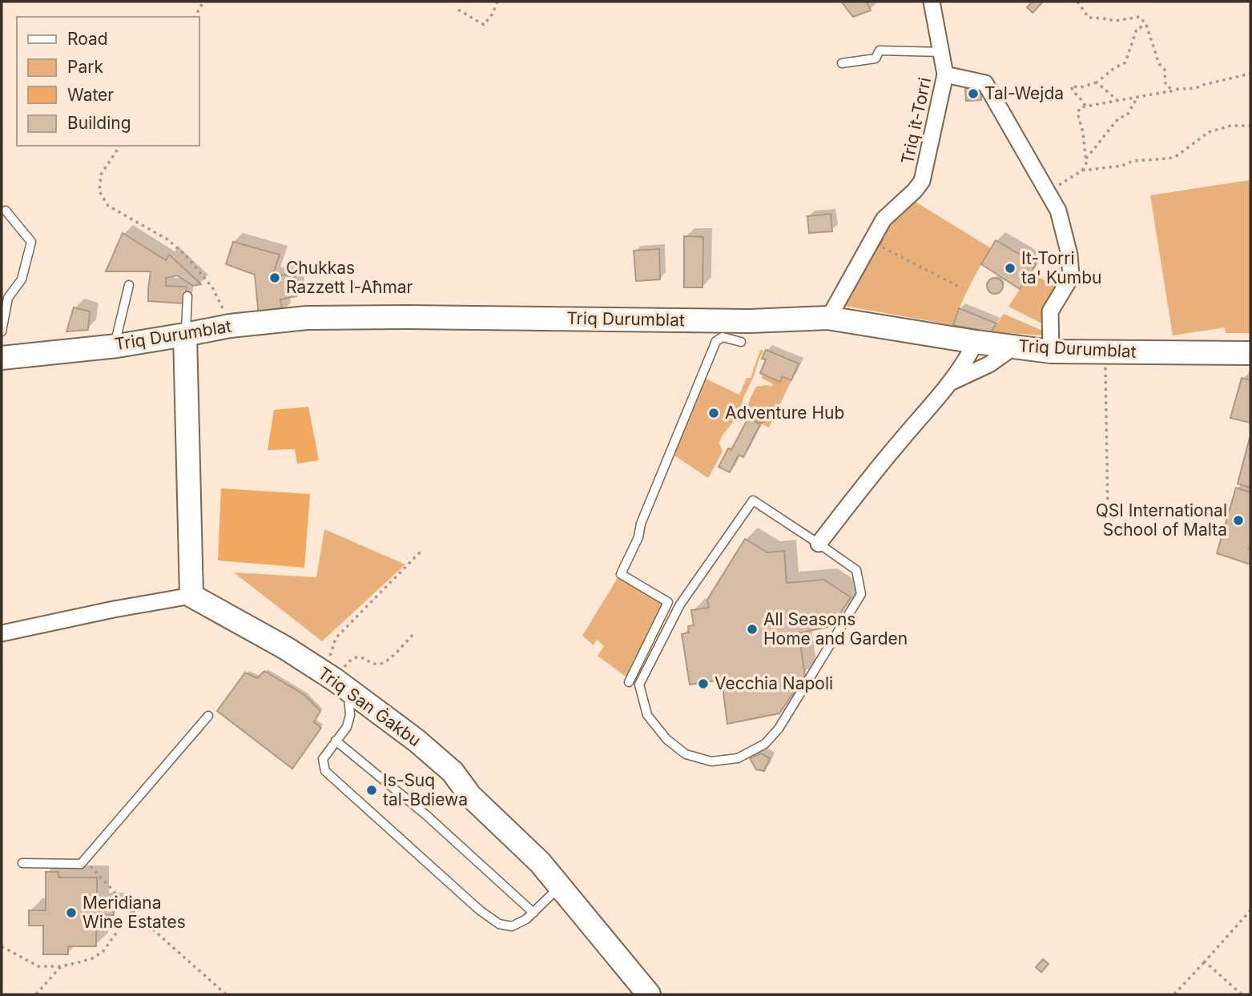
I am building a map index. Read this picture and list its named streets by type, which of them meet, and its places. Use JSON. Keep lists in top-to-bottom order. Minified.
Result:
{"streets":{"street":["Triq it-Torri","Triq Durumblat","Triq San Ġakbu"]},"crossings":[["Triq it-Torri","Triq Durumblat"]],"places":["Tal-Wejda","It-Torri ta' Kumbu","Chukkas Razzett l-Aħmar","Adventure Hub","QSI International School of Malta","All Seasons Home and Garden","Vecchia Napoli","Is-Suq tal-Bdiewa","Meridiana Wine Estates"],"legend":["Road","Park","Water","Building"]}
